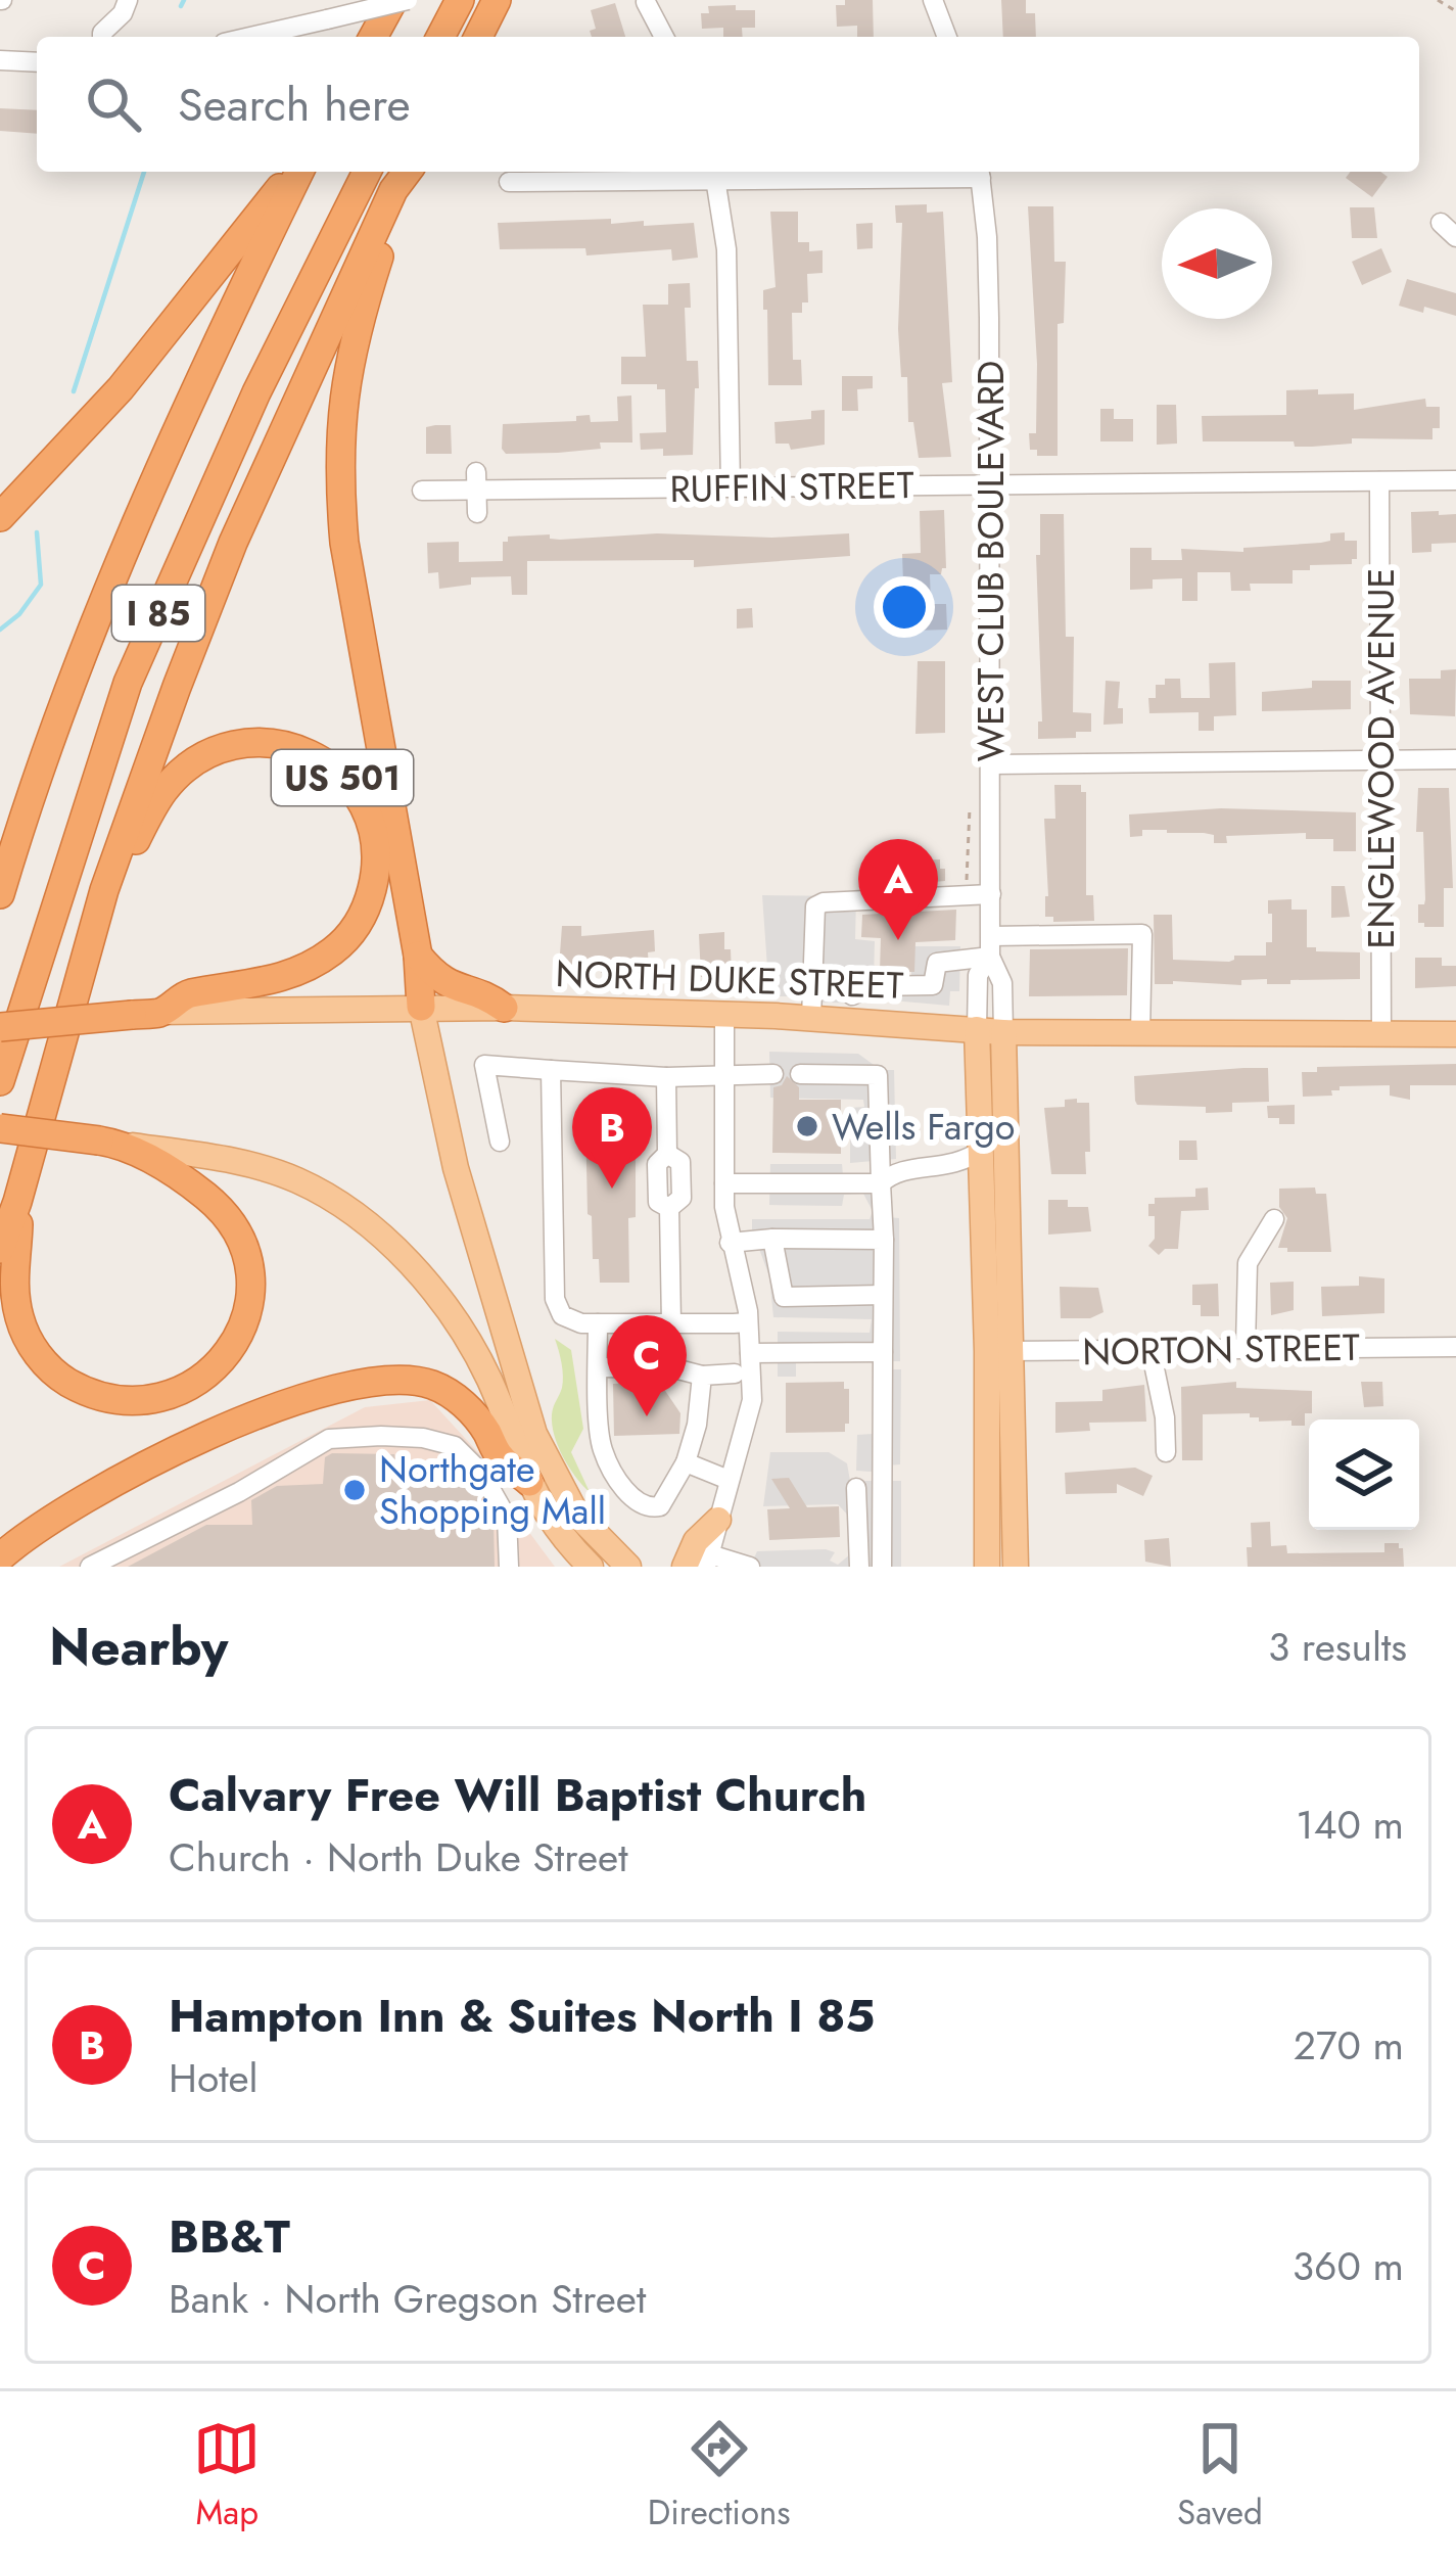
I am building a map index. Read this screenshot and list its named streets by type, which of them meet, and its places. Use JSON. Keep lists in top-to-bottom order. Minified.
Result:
{"streets":{"highway":["I 85","US 501","NORTH DUKE STREET"],"main road":["WEST CLUB BOULEVARD"],"street":["RUFFIN STREET","ENGLEWOOD AVENUE","NORTON STREET"]},"crossings":[["RUFFIN STREET","WEST CLUB BOULEVARD"],["RUFFIN STREET","ENGLEWOOD AVENUE"],["WEST CLUB BOULEVARD","NORTH DUKE STREET"],["WEST CLUB BOULEVARD","NORTON STREET"],["ENGLEWOOD AVENUE","NORTH DUKE STREET"],["US 501","NORTH DUKE STREET"]],"places":["Wells Fargo","Northgate Shopping Mall"],"north":"left","page":{"search":"Search here","pins":["A","B","C"],"heading":["Nearby","3 results"],"list":[{"mark":"A","name":"Calvary Free Will Baptist Church","note":"Church · North Duke Street","value":"140 m"},{"mark":"B","name":"Hampton Inn & Suites North I 85","note":"Hotel","value":"270 m"},{"mark":"C","name":"BB&T","note":"Bank · North Gregson Street","value":"360 m"}],"nav":["Map","Directions","Saved"]}}
